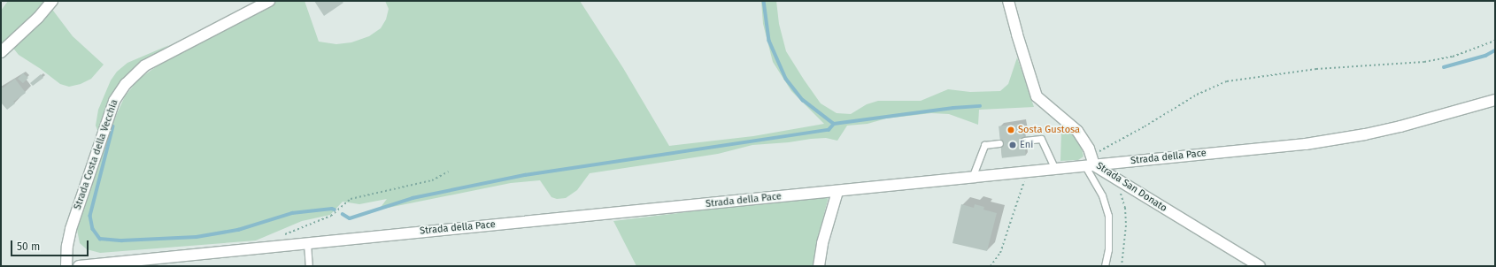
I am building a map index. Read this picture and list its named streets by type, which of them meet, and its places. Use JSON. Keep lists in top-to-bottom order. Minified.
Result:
{"streets":{"street":["Strada Costa della Vecchia","Strada della Pace","Strada San Donato"]},"crossings":[["Strada della Pace","Strada San Donato"]],"places":["Sosta Gustosa","Eni"],"scale_bar":"50 m"}
